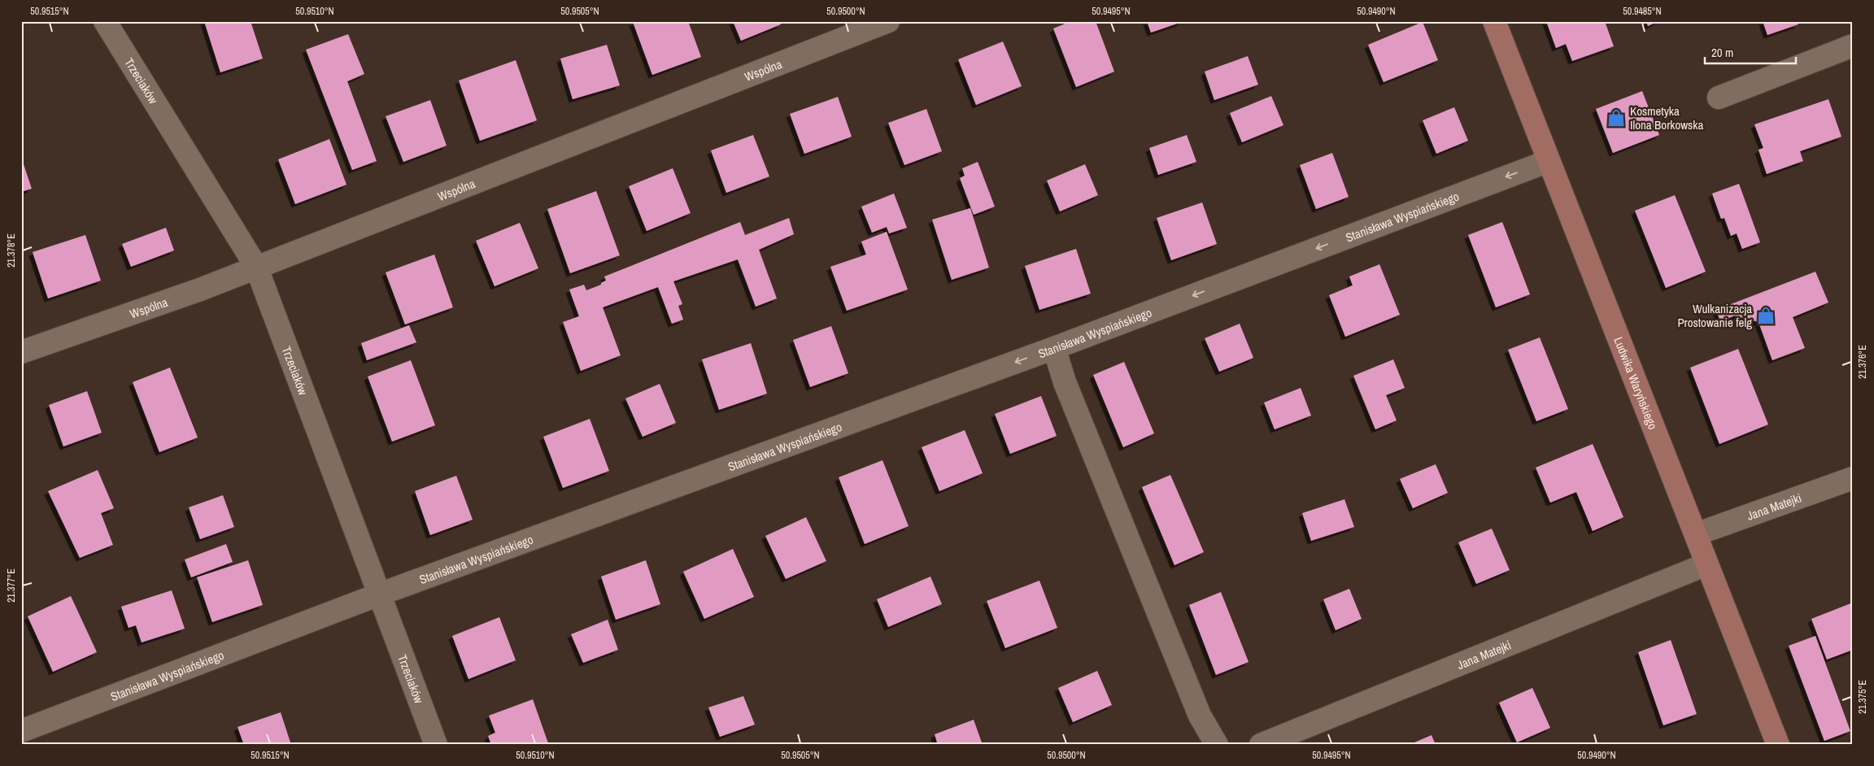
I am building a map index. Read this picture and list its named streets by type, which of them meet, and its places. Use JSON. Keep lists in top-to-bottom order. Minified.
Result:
{"streets":{"main road":["Ludwika Waryńskiego"],"street":["Wspólna","Trzeciaków","Stanisława Wyspiańskiego","Jana Matejki"]},"crossings":[["Wspólna","Trzeciaków"],["Trzeciaków","Stanisława Wyspiańskiego"],["Stanisława Wyspiańskiego","Ludwika Waryńskiego"],["Ludwika Waryńskiego","Jana Matejki"]],"one_way":["Stanisława Wyspiańskiego"],"places":{"shop":["Kosmetyka Ilona Borkowska","Wulkanizacja Prostowanie felg"]},"scale_bar":"20 m","coordinates":["50.9515°N","50.9510°N","50.9505°N","50.9500°N","50.9495°N","50.9490°N","50.9485°N","21.378°E","21.376°E","21.377°E","21.375°E"]}
